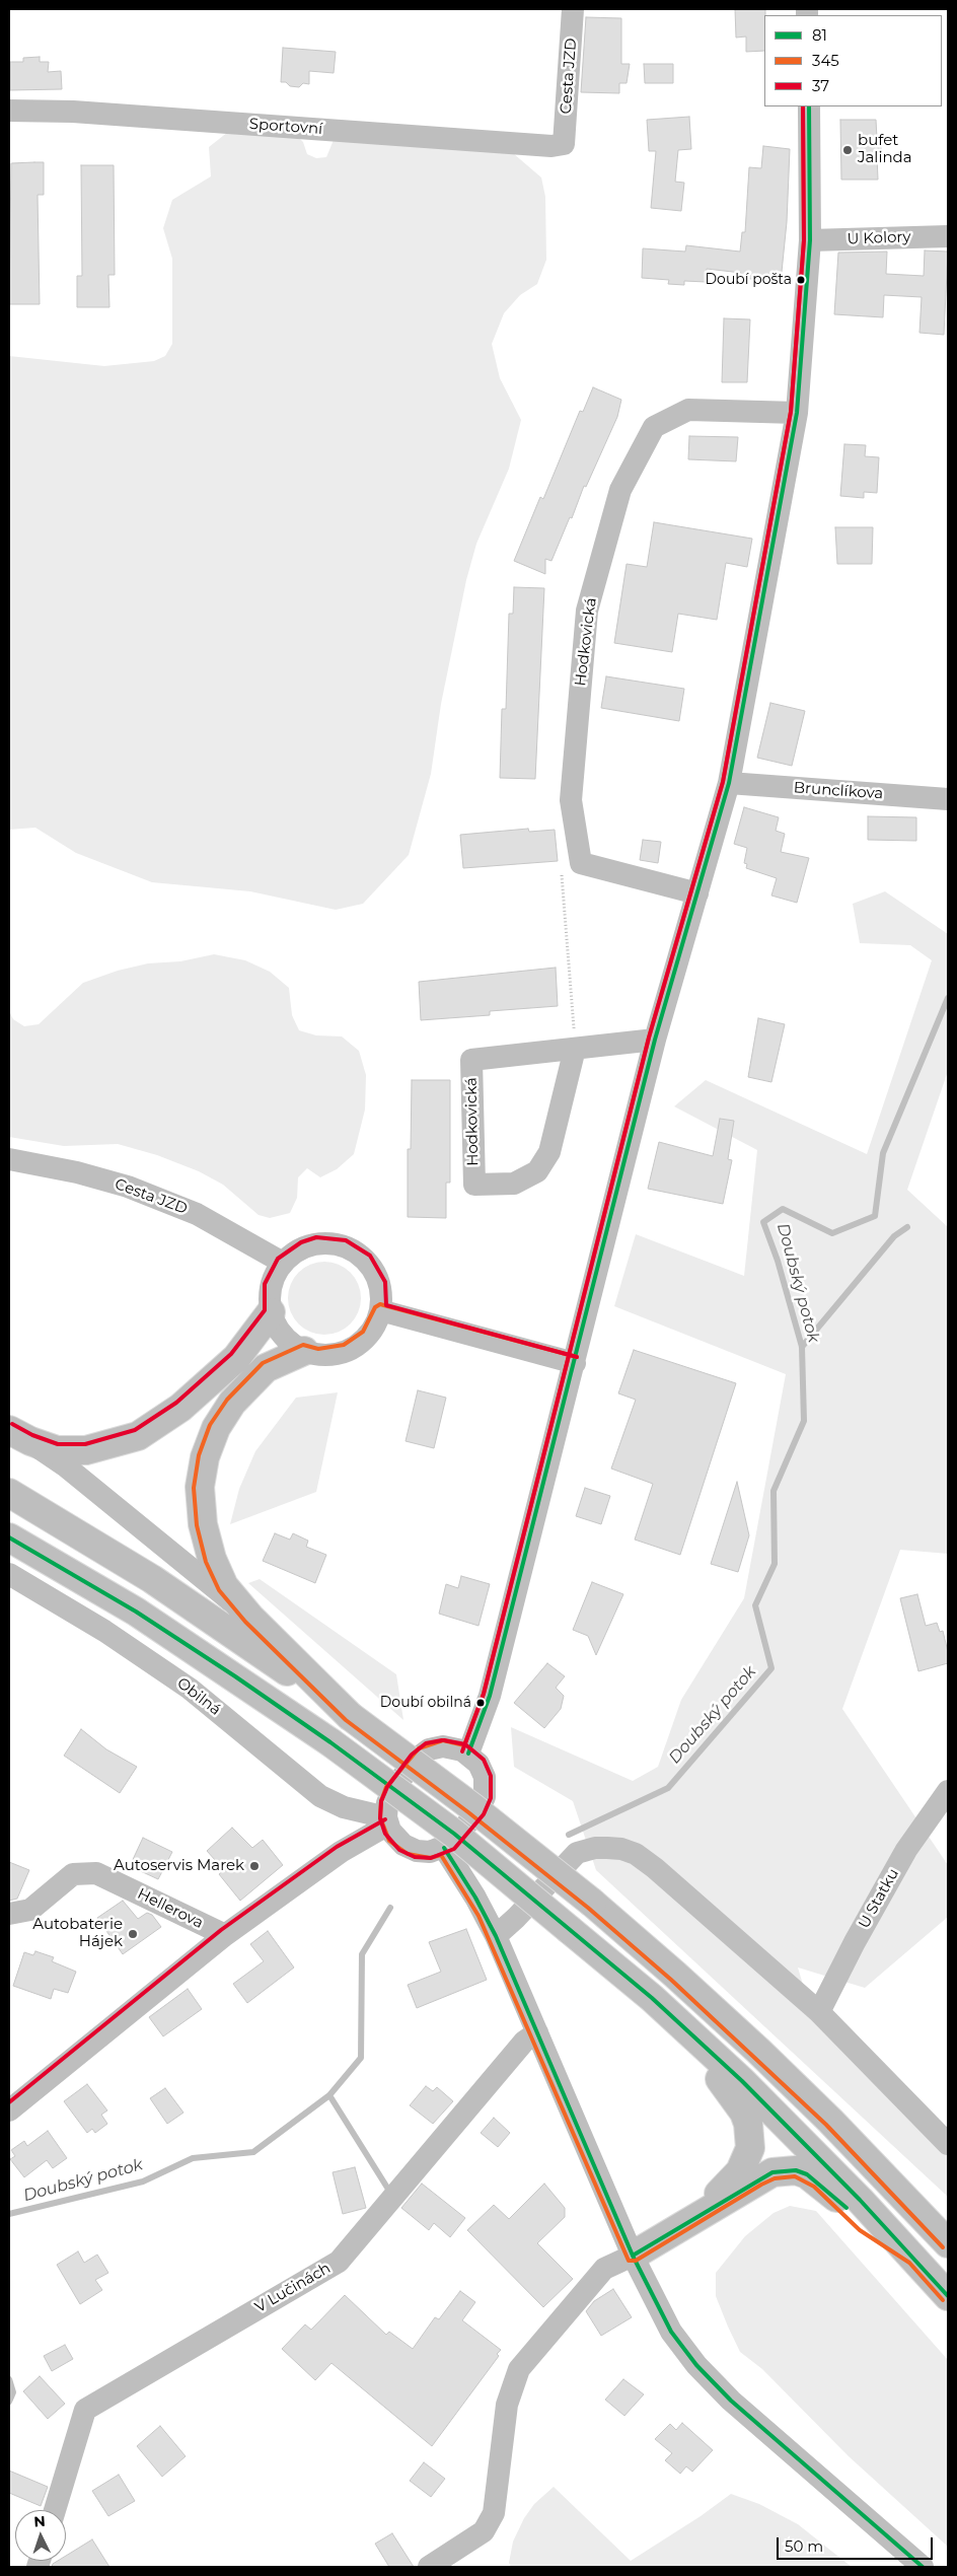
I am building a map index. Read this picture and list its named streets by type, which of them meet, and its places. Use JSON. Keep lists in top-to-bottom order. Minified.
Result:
{"streets":{"street":["Cesta JZD","Sportovní","U Kolory","Hodkovická","Brunclíkova","Obilná","U Statku","Hellerova","V Lučinách"]},"crossings":[["Cesta JZD","Sportovní"]],"water":["Doubský potok"],"places":["bufet Jalinda","Doubí pošta","Doubí obilná","Autoservis Marek","Autobaterie Hájek"],"lines":["transit line 81","transit line 345","transit line 37"],"legend":["81","345","37"],"scale_bar":"50 m","north":"top"}
